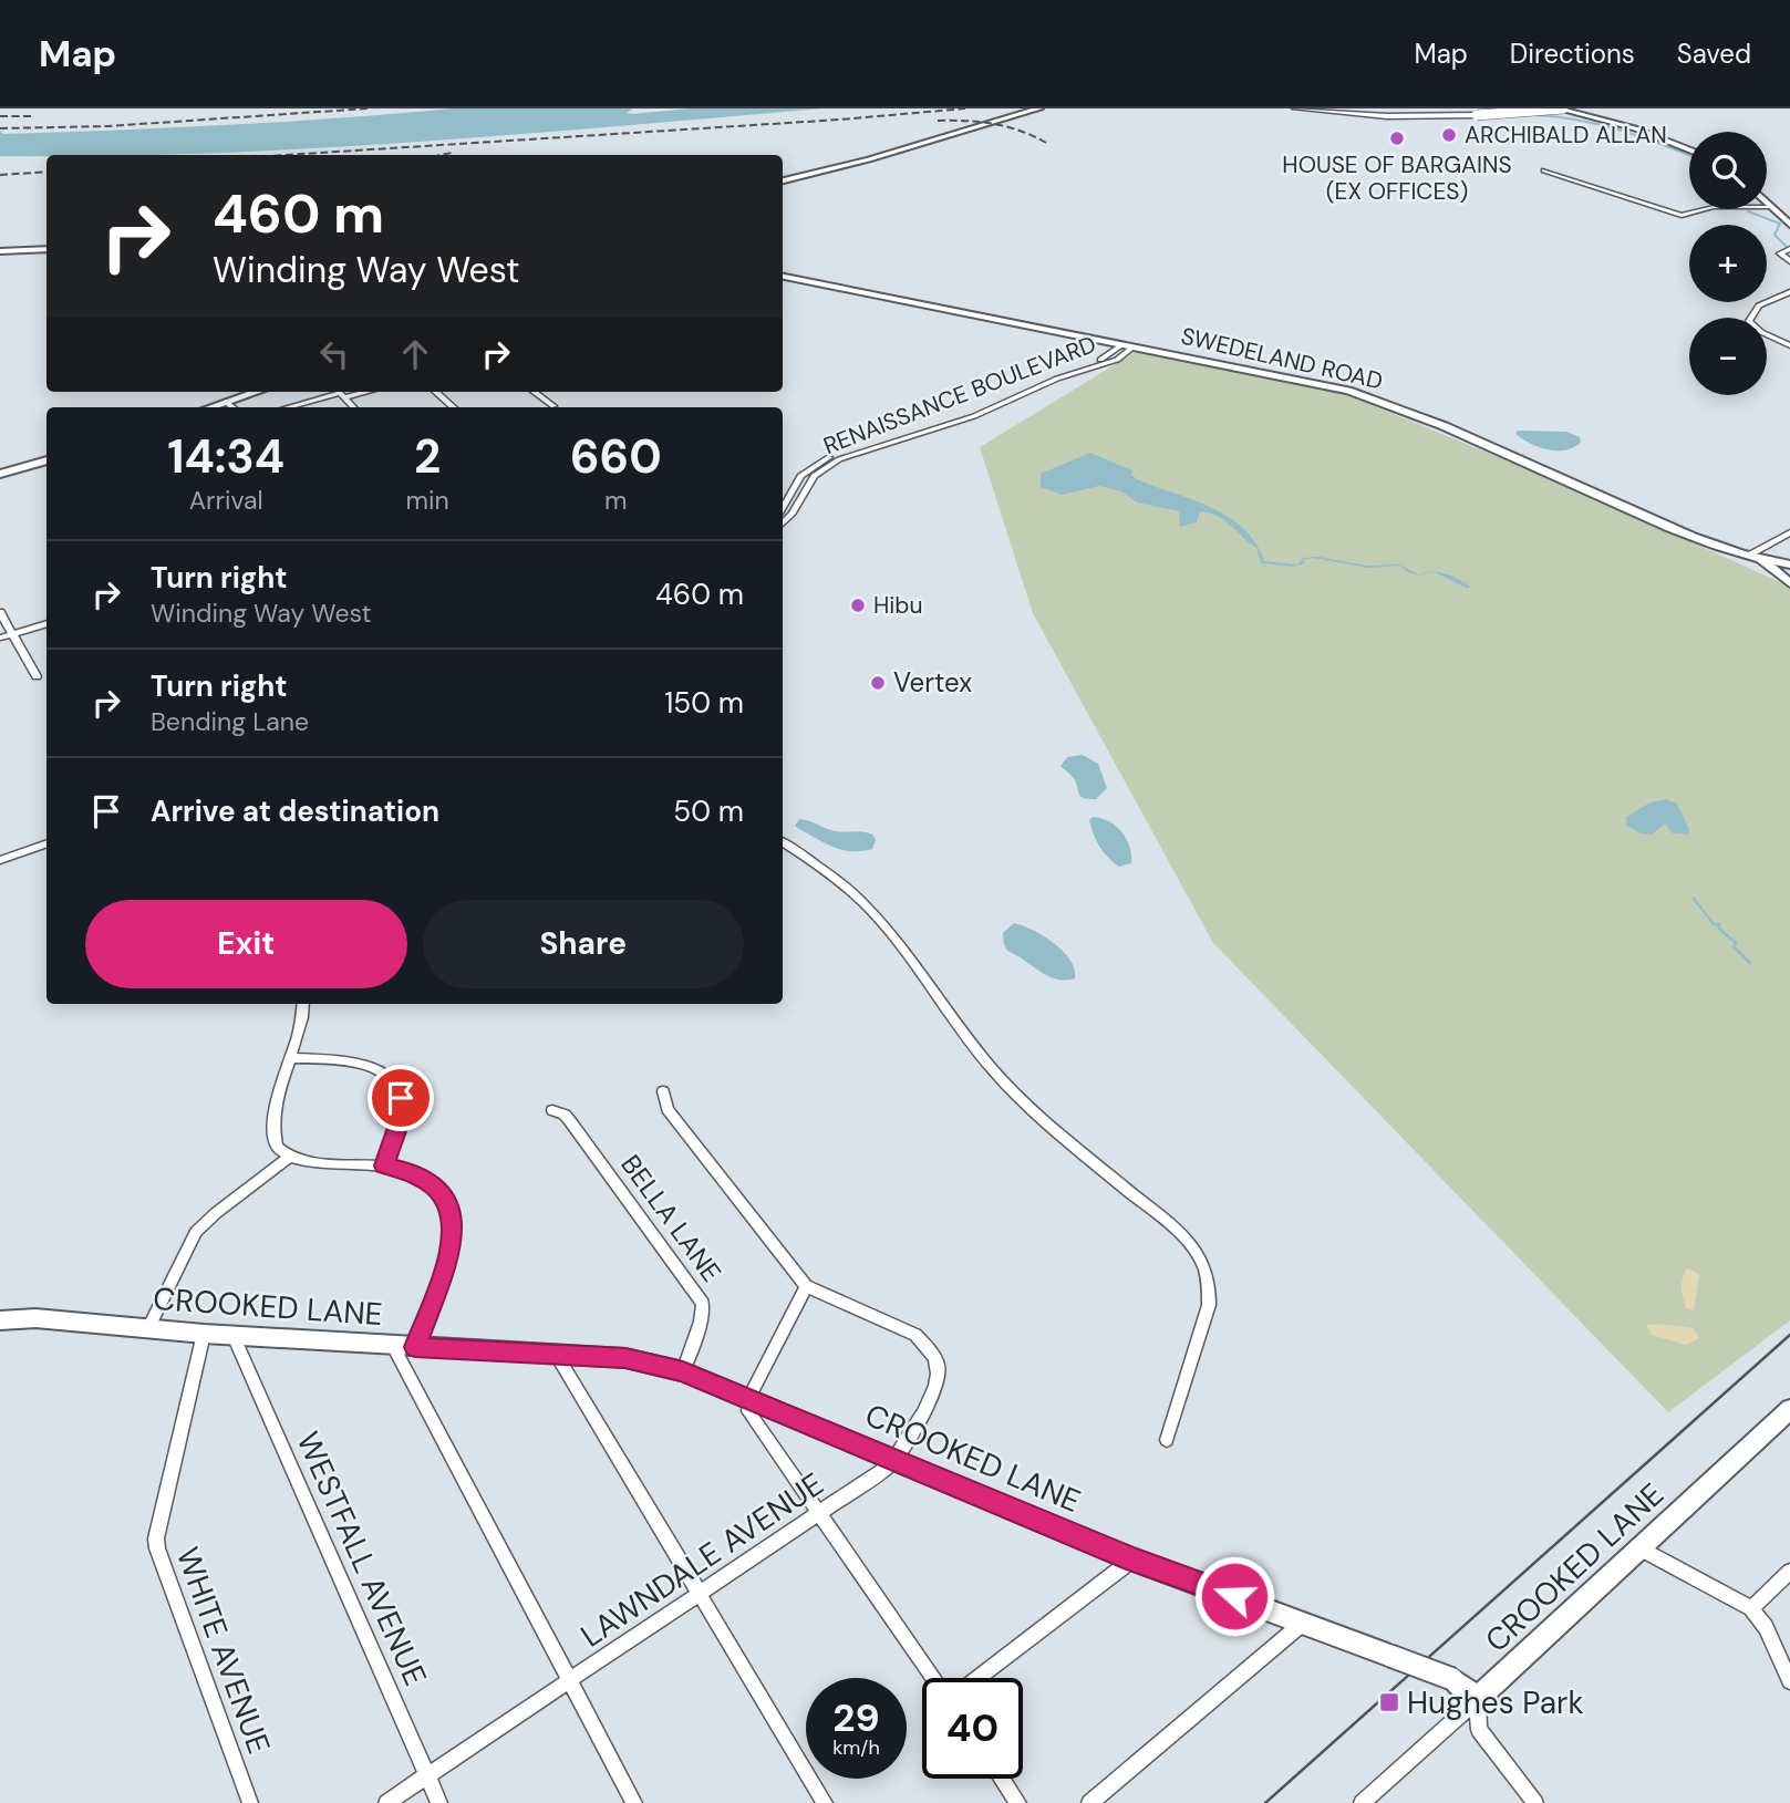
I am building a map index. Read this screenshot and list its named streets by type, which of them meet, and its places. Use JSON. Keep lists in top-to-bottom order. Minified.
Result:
{"streets":{"main road":["SWEDELAND ROAD","CROOKED LANE"],"street":["RENAISSANCE BOULEVARD","BELLA LANE","WESTFALL AVENUE","LAWNDALE AVENUE","WHITE AVENUE"]},"crossings":[["SWEDELAND ROAD","RENAISSANCE BOULEVARD"],["BELLA LANE","CROOKED LANE"],["CROOKED LANE","WESTFALL AVENUE"],["CROOKED LANE","LAWNDALE AVENUE"],["CROOKED LANE","WHITE AVENUE"],["WESTFALL AVENUE","LAWNDALE AVENUE"]],"places":{"other":["ARCHIBALD ALLAN","HOUSE OF BARGAINS (EX OFFICES)","Hibu","Vertex"],"transit":["Hughes Park"]},"page":{"header":"Map","nav":["Map","Directions","Saved"],"map_buttons":["+","−"],"turn":["460 m","Winding Way West"],"eta":["14:34","Arrival","2","min","660","m"],"list":[{"name":"Turn right","note":"Winding Way West","value":"460 m"},{"name":"Turn right","note":"Bending Lane","value":"150 m"},{"name":"Arrive at destination","value":"50 m"}],"buttons":["Exit","Share"],"speed":"29 km/h","limit":"40"}}
